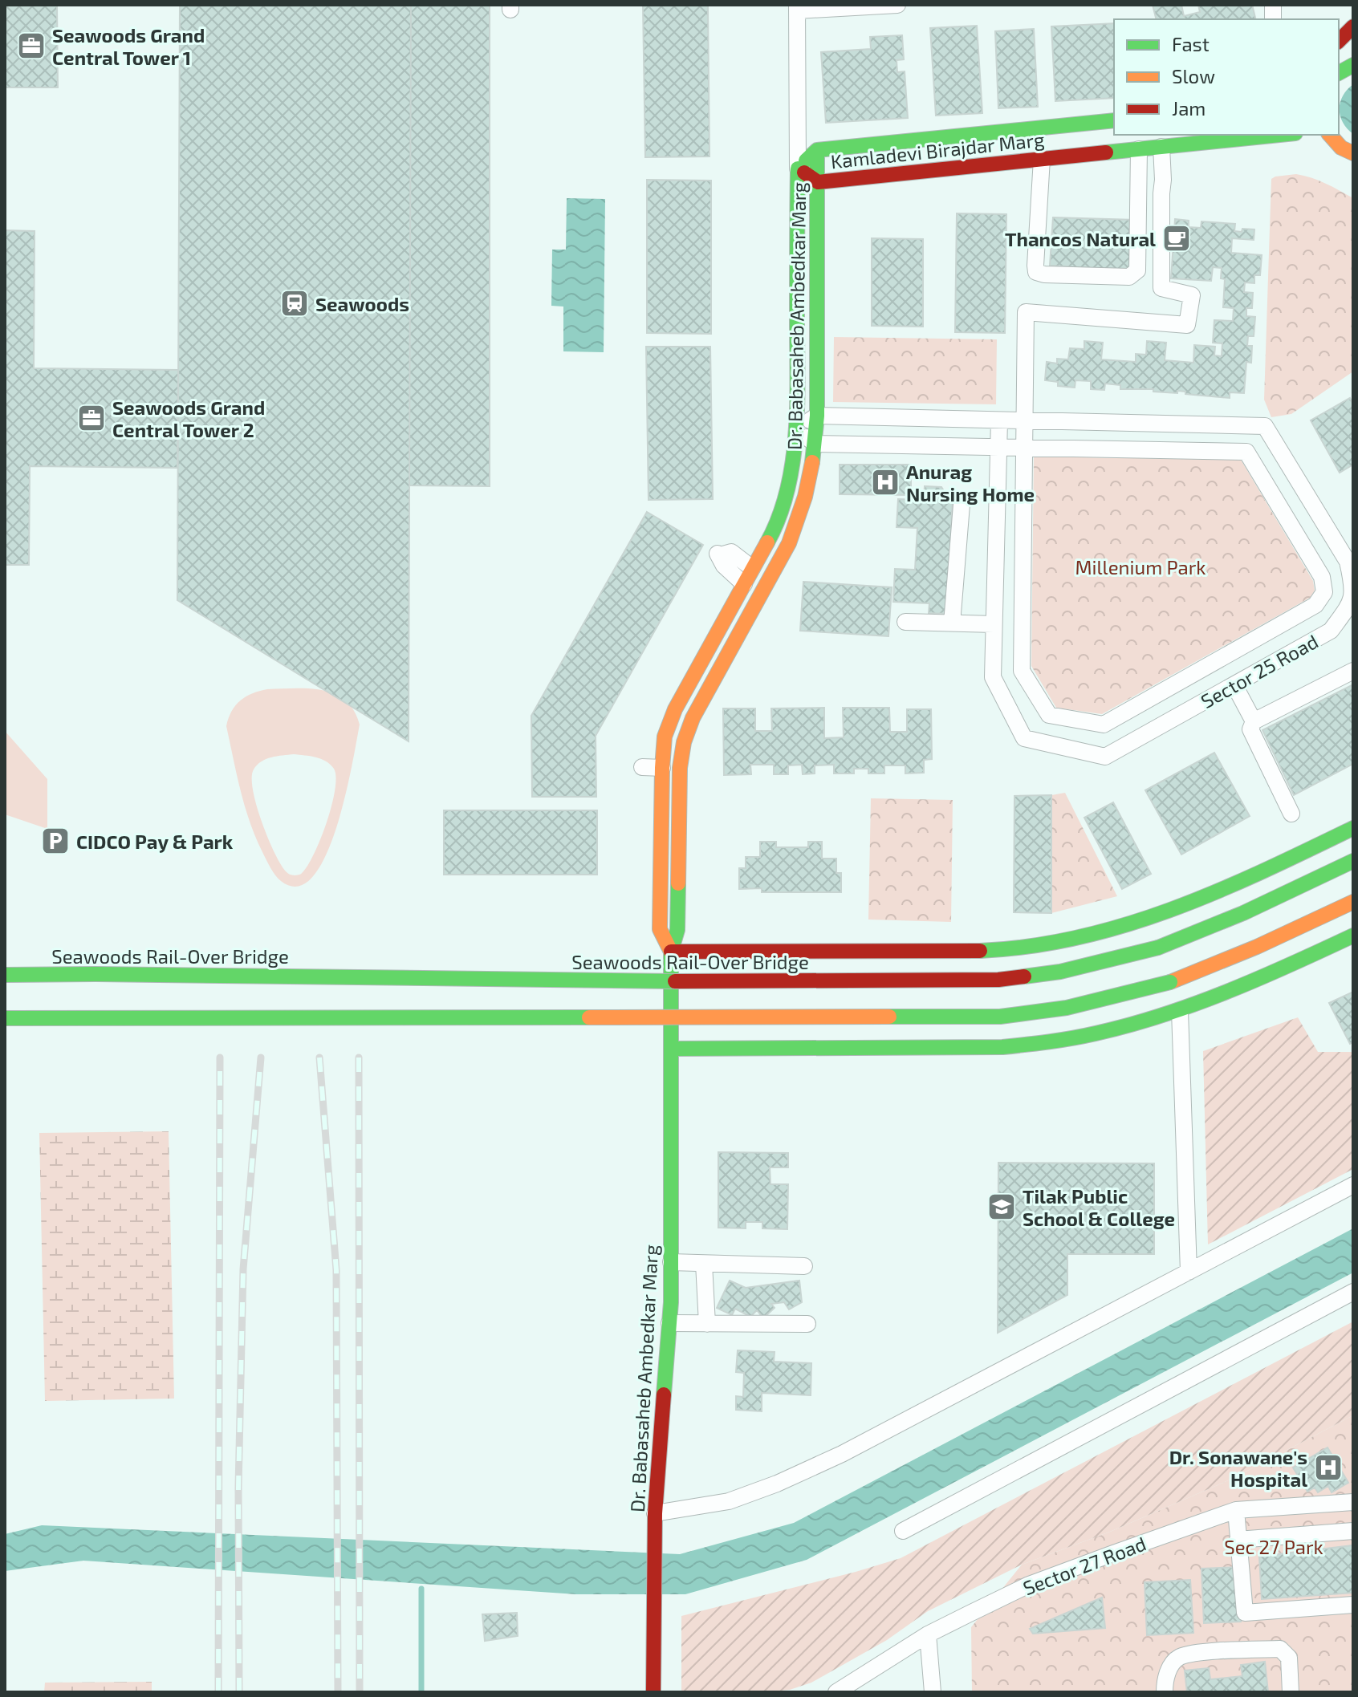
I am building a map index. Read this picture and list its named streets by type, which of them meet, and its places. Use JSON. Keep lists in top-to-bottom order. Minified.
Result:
{"streets":{"main road":["Kamladevi Birajdar Marg","Dr. Babasaheb Ambedkar Marg","Seawoods Rail-Over Bridge"],"street":["Sector 25 Road","Sector 27 Road"]},"crossings":[["Kamladevi Birajdar Marg","Dr. Babasaheb Ambedkar Marg"],["Kamladevi Birajdar Marg","Sector 25 Road"]],"parks":["Millenium Park","Sec 27 Park"],"places":{"office":["Seawoods Grand Central Tower 1","Seawoods Grand Central Tower 2"],"cafe":["Thancos Natural"],"station":["Seawoods"],"hospital":["Anurag Nursing Home","Dr. Sonawane's Hospital"],"parking":["CIDCO Pay & Park"],"school or university":["Tilak Public School & College"]},"legend":["Fast","Slow","Jam"]}
